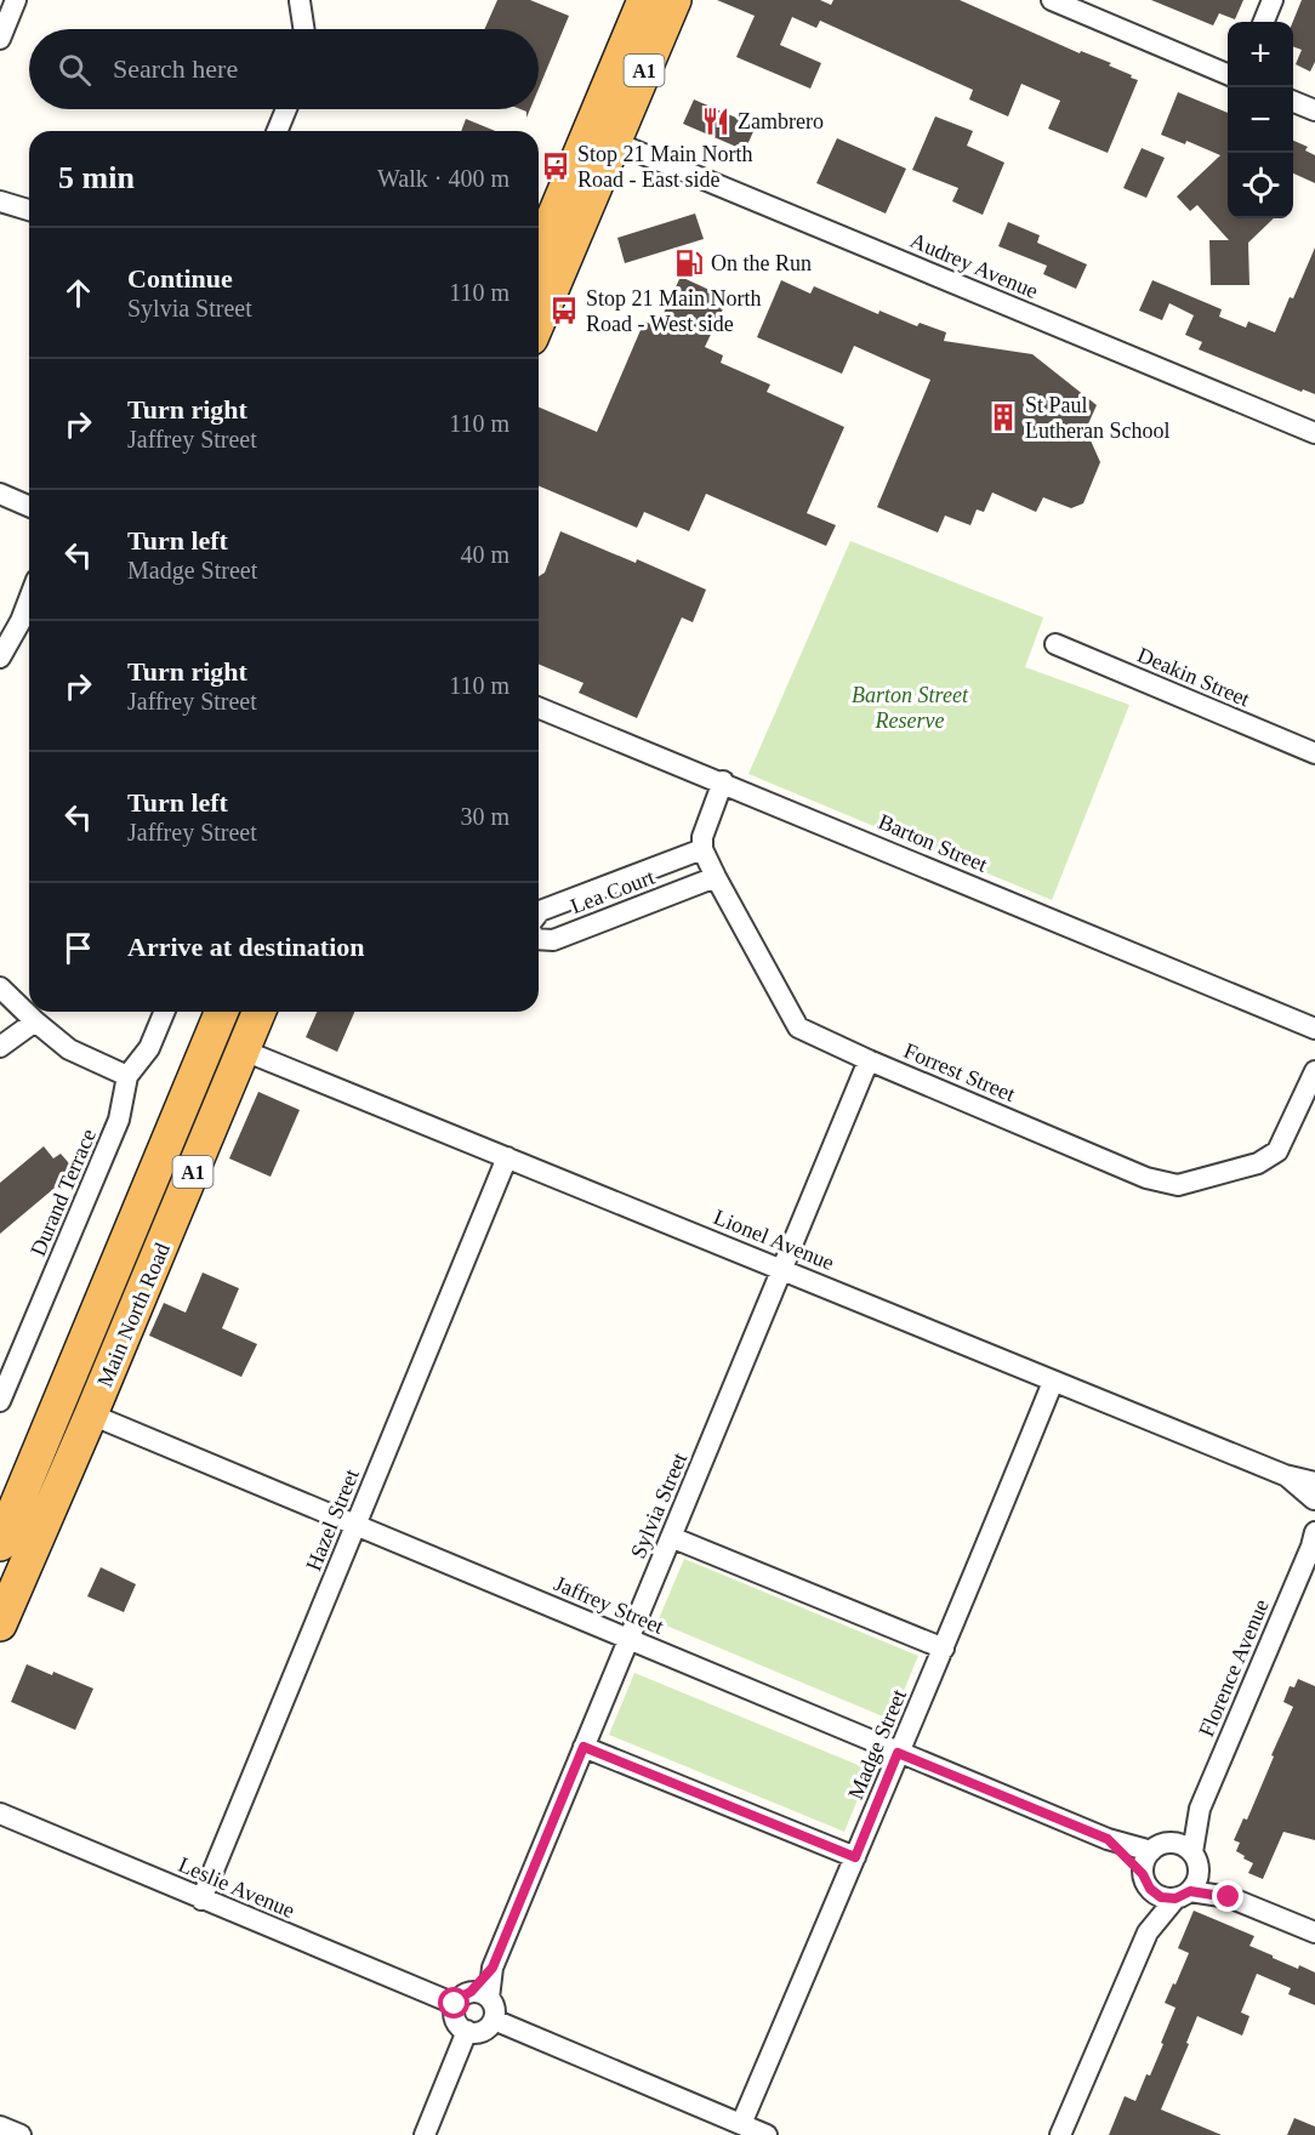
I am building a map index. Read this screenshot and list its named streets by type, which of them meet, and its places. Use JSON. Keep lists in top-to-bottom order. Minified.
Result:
{"streets":{"highway":["A1","Main North Road"],"street":["Audrey Avenue","Deakin Street","Barton Street","Lea Court","Forrest Street","Durand Terrace","Lionel Avenue","Sylvia Street","Hazel Street","Jaffrey Street","Florence Avenue","Madge Street","Leslie Avenue"]},"crossings":[["A1","Audrey Avenue"],["Lea Court","Forrest Street"],["Forrest Street","Sylvia Street"],["Lionel Avenue","Main North Road"],["Lionel Avenue","Sylvia Street"],["Lionel Avenue","Hazel Street"],["Lionel Avenue","Madge Street"],["Main North Road","Jaffrey Street"],["Sylvia Street","Jaffrey Street"],["Sylvia Street","Leslie Avenue"],["Hazel Street","Jaffrey Street"],["Hazel Street","Leslie Avenue"],["Jaffrey Street","Florence Avenue"],["Jaffrey Street","Madge Street"]],"parks":["Barton Street Reserve"],"places":{"restaurant":["Zambrero"],"bus stop":["Stop 21 Main North Road - East side","Stop 21 Main North Road - West side"],"fuel station":["On the Run"],"building":["St Paul Lutheran School"]},"page":{"map_buttons":["+","−"],"search":"Search here","heading":["5 min","Walk · 400 m"],"list":[["Continue","Sylvia Street","110 m"],["Turn right","Jaffrey Street","110 m"],["Turn left","Madge Street","40 m"],["Turn right","Jaffrey Street","110 m"],["Turn left","Jaffrey Street","30 m"],"Arrive at destination"]}}
